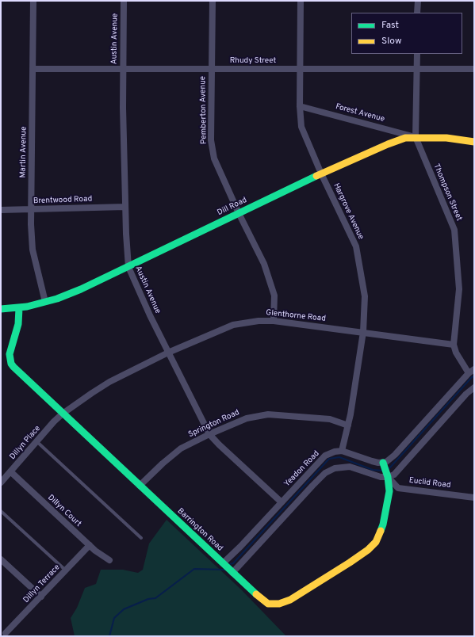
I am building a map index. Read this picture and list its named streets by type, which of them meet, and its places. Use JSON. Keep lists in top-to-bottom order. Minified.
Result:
{"streets":{"street":["Austin Avenue","Rhudy Street","Pemberton Avenue","Forest Avenue","Martin Avenue","Thompson Street","Brentwood Road","Dill Road","Hargrove Avenue","Glenthorne Road","Springton Road","Dillyn Place","Yeadon Road","Euclid Road","Dillyn Court","Barrington Road","Dillyn Terrace"]},"crossings":[["Austin Avenue","Rhudy Street"],["Austin Avenue","Brentwood Road"],["Austin Avenue","Dill Road"],["Austin Avenue","Glenthorne Road"],["Austin Avenue","Springton Road"],["Austin Avenue","Yeadon Road"],["Rhudy Street","Pemberton Avenue"],["Rhudy Street","Martin Avenue"],["Rhudy Street","Thompson Street"],["Rhudy Street","Hargrove Avenue"],["Pemberton Avenue","Dill Road"],["Pemberton Avenue","Glenthorne Road"],["Forest Avenue","Thompson Street"],["Forest Avenue","Dill Road"],["Forest Avenue","Hargrove Avenue"],["Martin Avenue","Brentwood Road"],["Martin Avenue","Dill Road"],["Thompson Street","Dill Road"],["Thompson Street","Glenthorne Road"],["Dill Road","Hargrove Avenue"],["Dill Road","Barrington Road"],["Hargrove Avenue","Glenthorne Road"],["Hargrove Avenue","Springton Road"],["Hargrove Avenue","Yeadon Road"],["Glenthorne Road","Dillyn Place"],["Glenthorne Road","Barrington Road"],["Springton Road","Barrington Road"],["Dillyn Place","Dillyn Court"],["Dillyn Place","Barrington Road"],["Yeadon Road","Barrington Road"],["Euclid Road","Barrington Road"],["Dillyn Court","Dillyn Terrace"]],"legend":["Fast","Slow"]}
